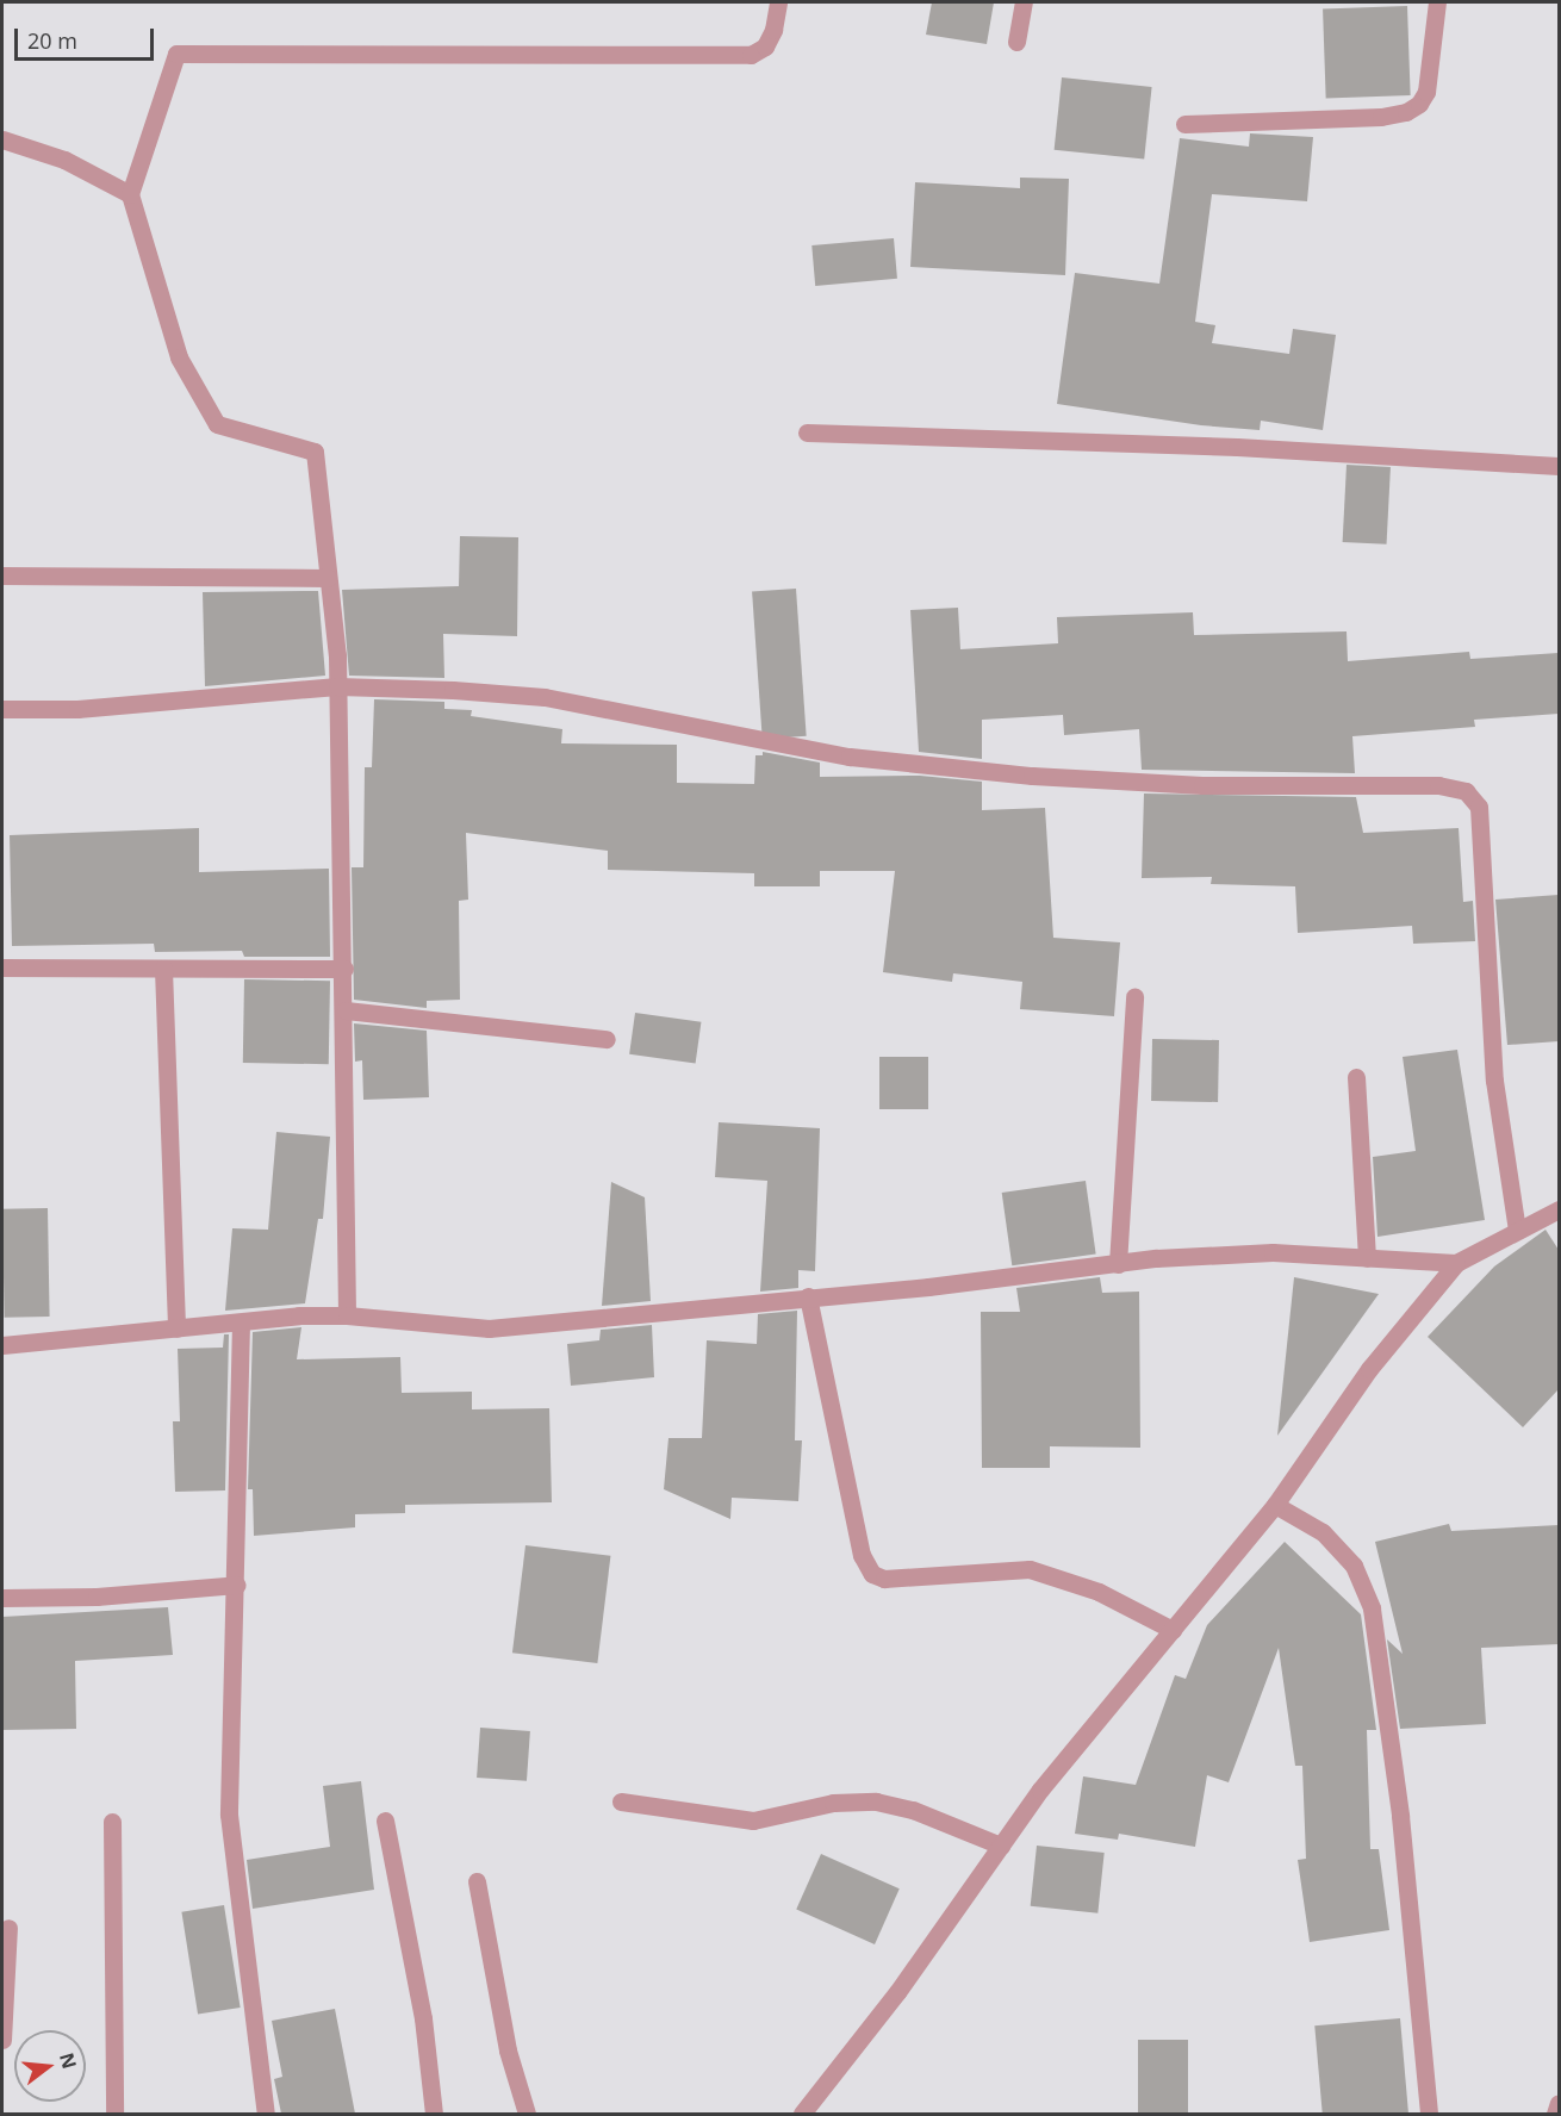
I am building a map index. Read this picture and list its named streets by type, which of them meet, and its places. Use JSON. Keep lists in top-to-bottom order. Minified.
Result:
{"scale_bar":"20 m","north":"right"}
